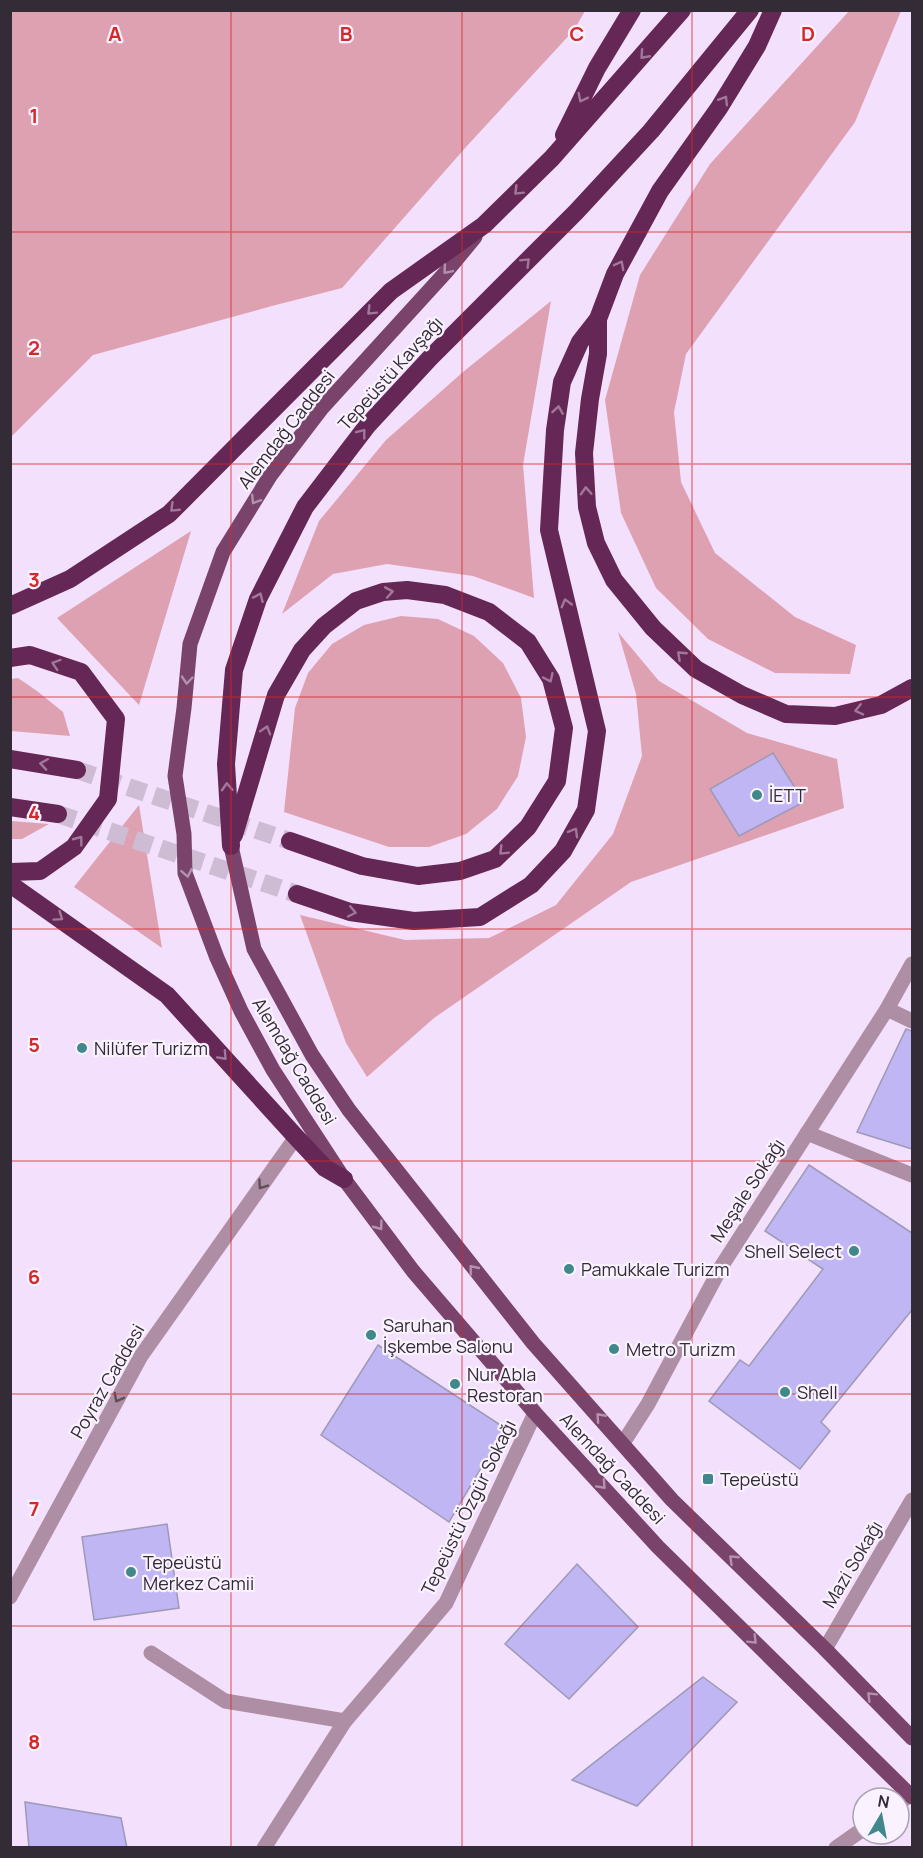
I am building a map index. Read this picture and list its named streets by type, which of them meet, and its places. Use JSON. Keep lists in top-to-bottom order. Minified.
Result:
{"streets":{"highway":["Tepeüstü Kavşağı"],"main road":["Alemdağ Caddesi"],"street":["Meşale Sokağı","Poyraz Caddesi","Tepeüstü Özgür Sokağı","Mazi Sokağı"]},"crossings":[["Tepeüstü Kavşağı","Alemdağ Caddesi"],["Alemdağ Caddesi","Meşale Sokağı"],["Alemdağ Caddesi","Tepeüstü Özgür Sokağı"],["Alemdağ Caddesi","Mazi Sokağı"]],"one_way":["Poyraz Caddesi"],"places":{"other":["İETT","Nilüfer Turizm","Shell Select","Pamukkale Turizm","Saruhan İşkembe Salonu","Metro Turizm","Nur Abla Restoran","Shell","Tepeüstü Merkez Camii"],"transit":["Tepeüstü"]},"north":"top","grid":{"columns":["A","B","C","D"],"rows":["1","2","3","4","5","6","7","8"]}}
